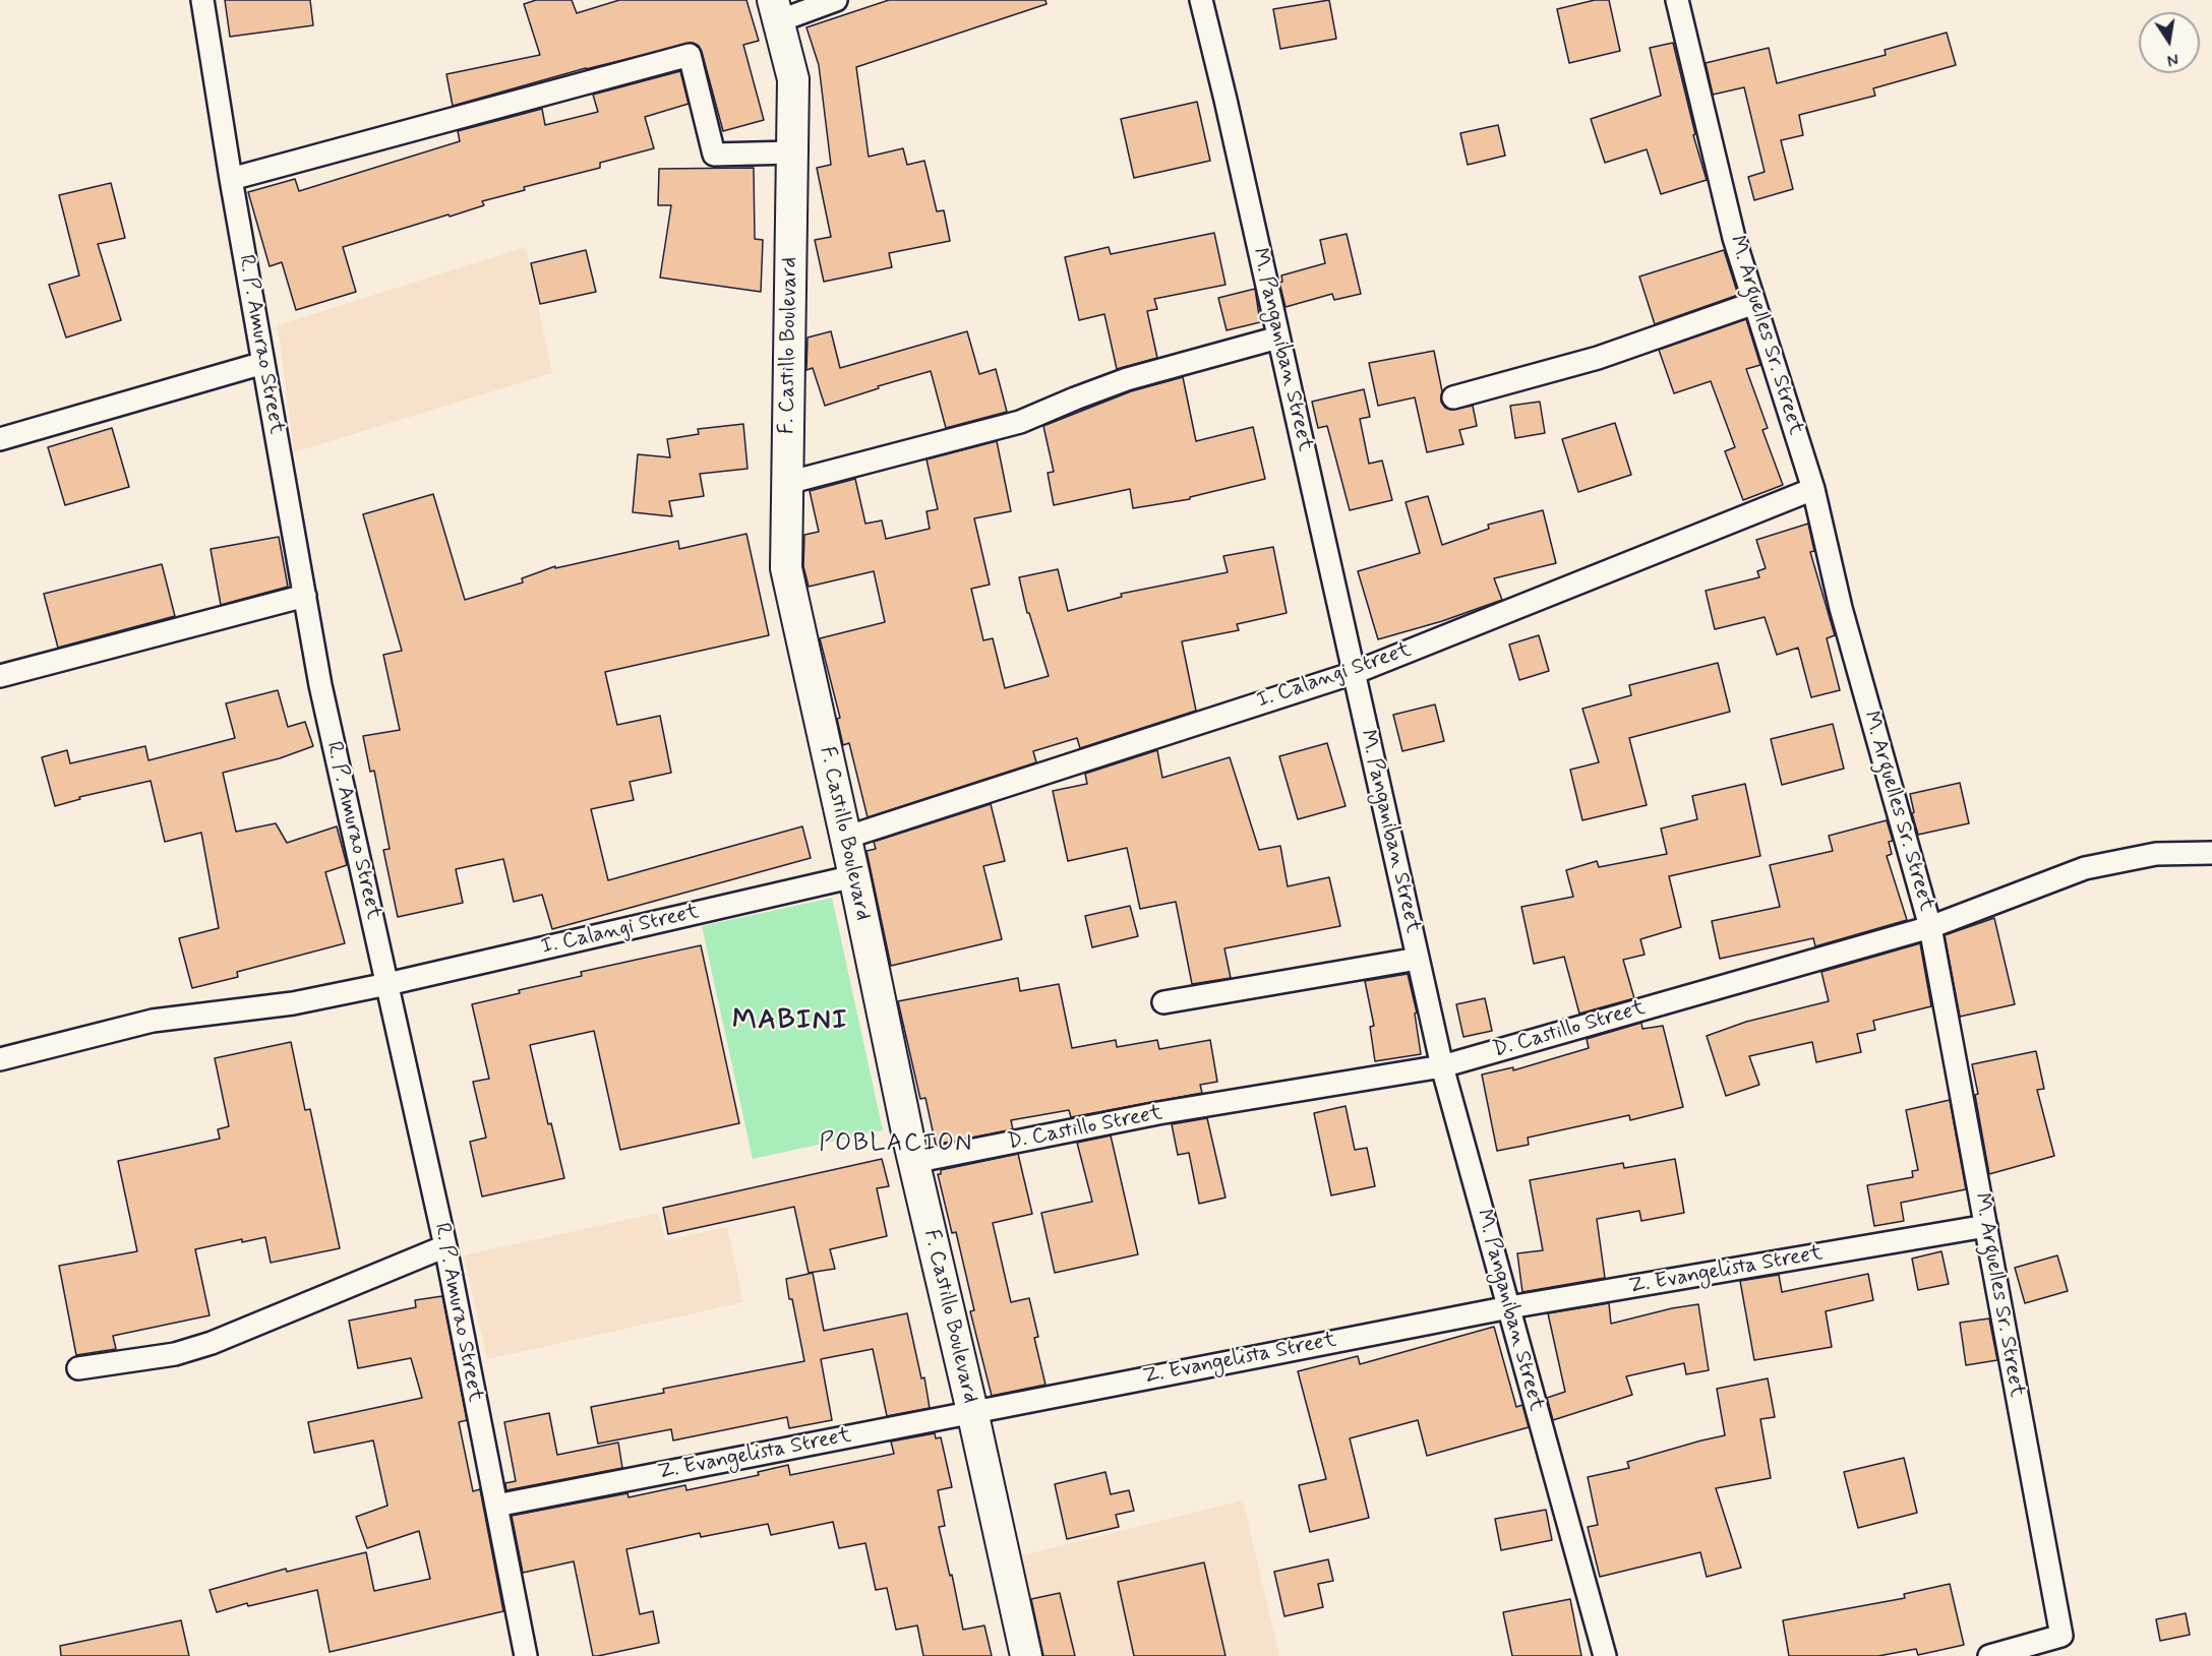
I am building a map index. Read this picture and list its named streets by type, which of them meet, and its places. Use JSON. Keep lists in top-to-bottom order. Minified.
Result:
{"streets":{"main road":["F. Castillo Boulevard"],"street":["M. Arguelles Sr. Street","R. P. Amurao Street","M. Panganiban Street","I. Calangi Street","D. Castillo Street","Z. Evangelista Street"]},"crossings":[["M. Arguelles Sr. Street","I. Calangi Street"],["M. Arguelles Sr. Street","D. Castillo Street"],["M. Arguelles Sr. Street","Z. Evangelista Street"],["R. P. Amurao Street","I. Calangi Street"],["R. P. Amurao Street","Z. Evangelista Street"],["F. Castillo Boulevard","I. Calangi Street"],["F. Castillo Boulevard","D. Castillo Street"],["F. Castillo Boulevard","Z. Evangelista Street"],["M. Panganiban Street","I. Calangi Street"],["M. Panganiban Street","D. Castillo Street"],["M. Panganiban Street","Z. Evangelista Street"]],"districts":["MABINI","POBLACION"],"north":"bottom"}
